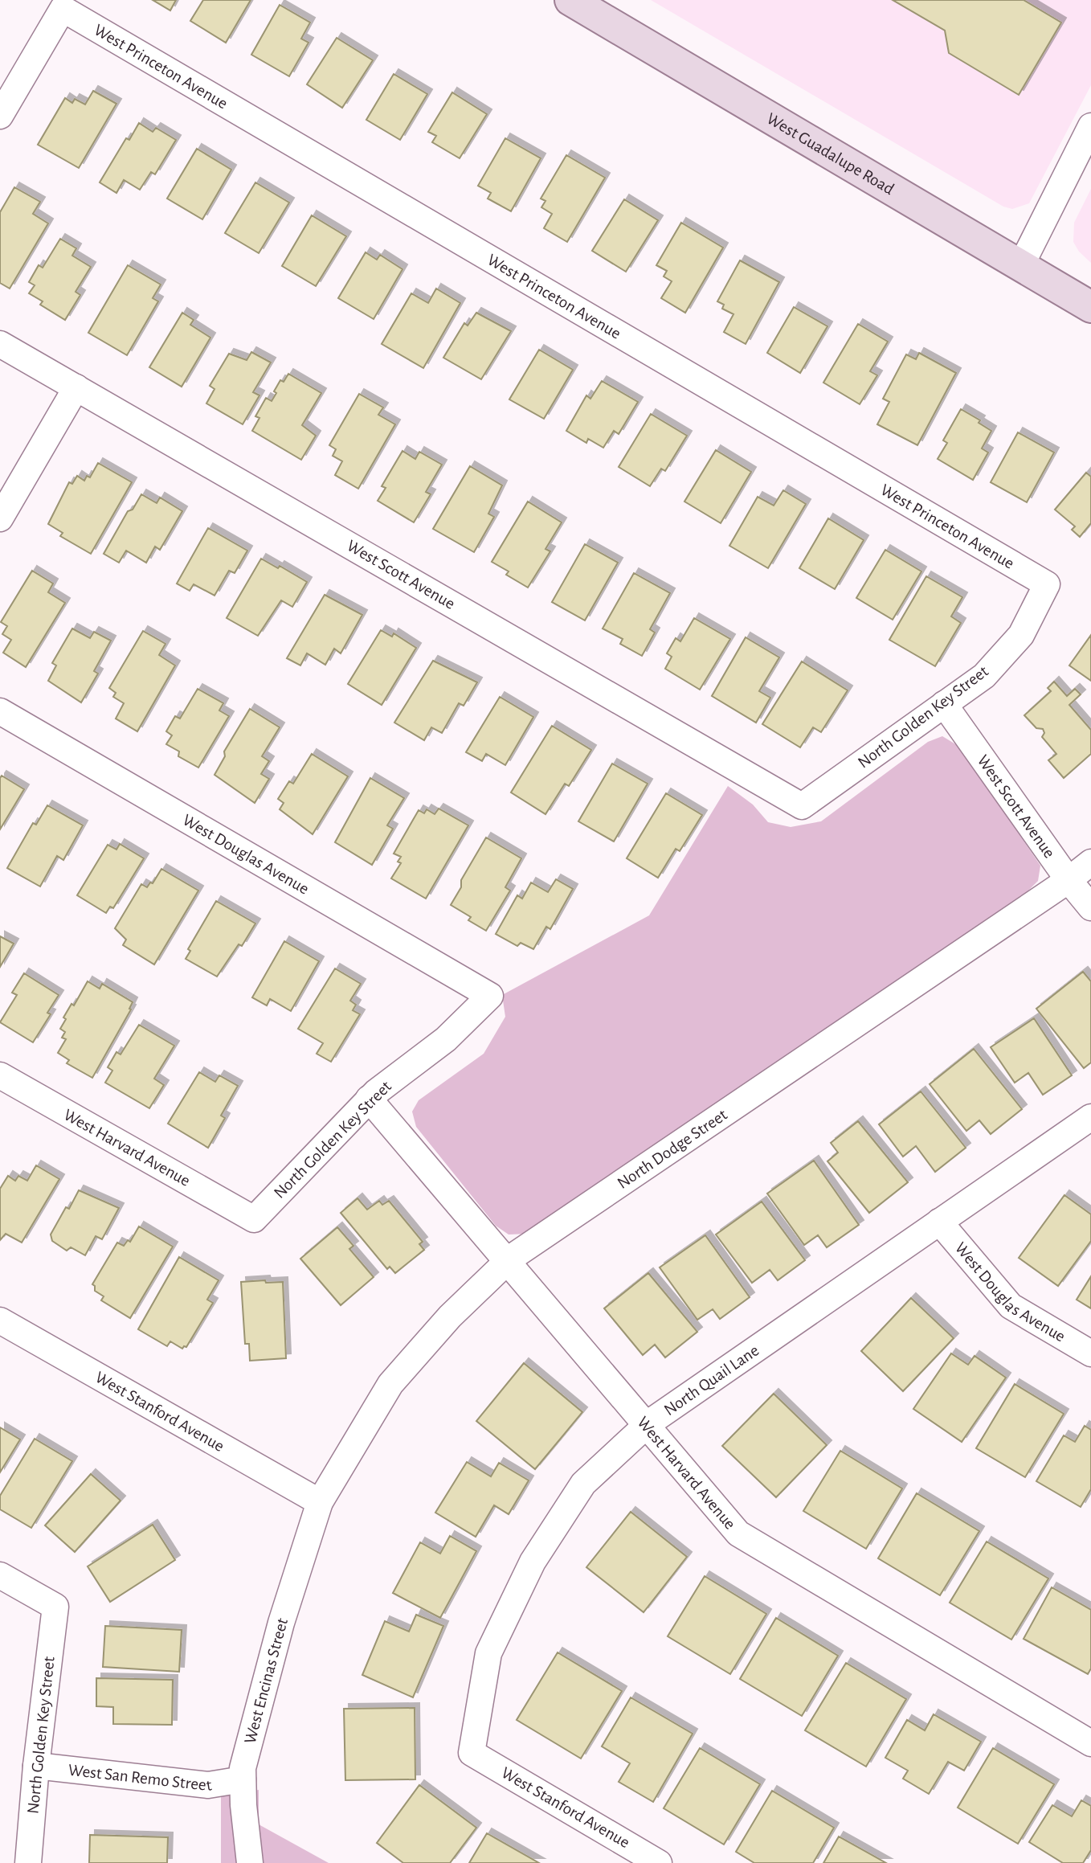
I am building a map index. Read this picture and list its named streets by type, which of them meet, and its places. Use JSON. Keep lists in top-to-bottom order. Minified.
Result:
{"streets":{"main road":["West Guadalupe Road"],"street":["West Princeton Avenue","West Scott Avenue","North Golden Key Street","West Douglas Avenue","West Harvard Avenue","North Dodge Street","North Quail Lane","West Stanford Avenue","West Encinas Street","West San Remo Street"]},"crossings":[["West Princeton Avenue","North Golden Key Street"],["West Scott Avenue","North Golden Key Street"],["West Scott Avenue","North Dodge Street"],["North Golden Key Street","West Douglas Avenue"],["North Golden Key Street","West Harvard Avenue"],["North Golden Key Street","West San Remo Street"],["West Douglas Avenue","North Quail Lane"],["West Harvard Avenue","North Dodge Street"],["West Harvard Avenue","North Quail Lane"],["North Dodge Street","West Stanford Avenue"],["North Dodge Street","West Encinas Street"],["North Quail Lane","West Stanford Avenue"],["West Stanford Avenue","West Encinas Street"],["West Encinas Street","West San Remo Street"]]}
